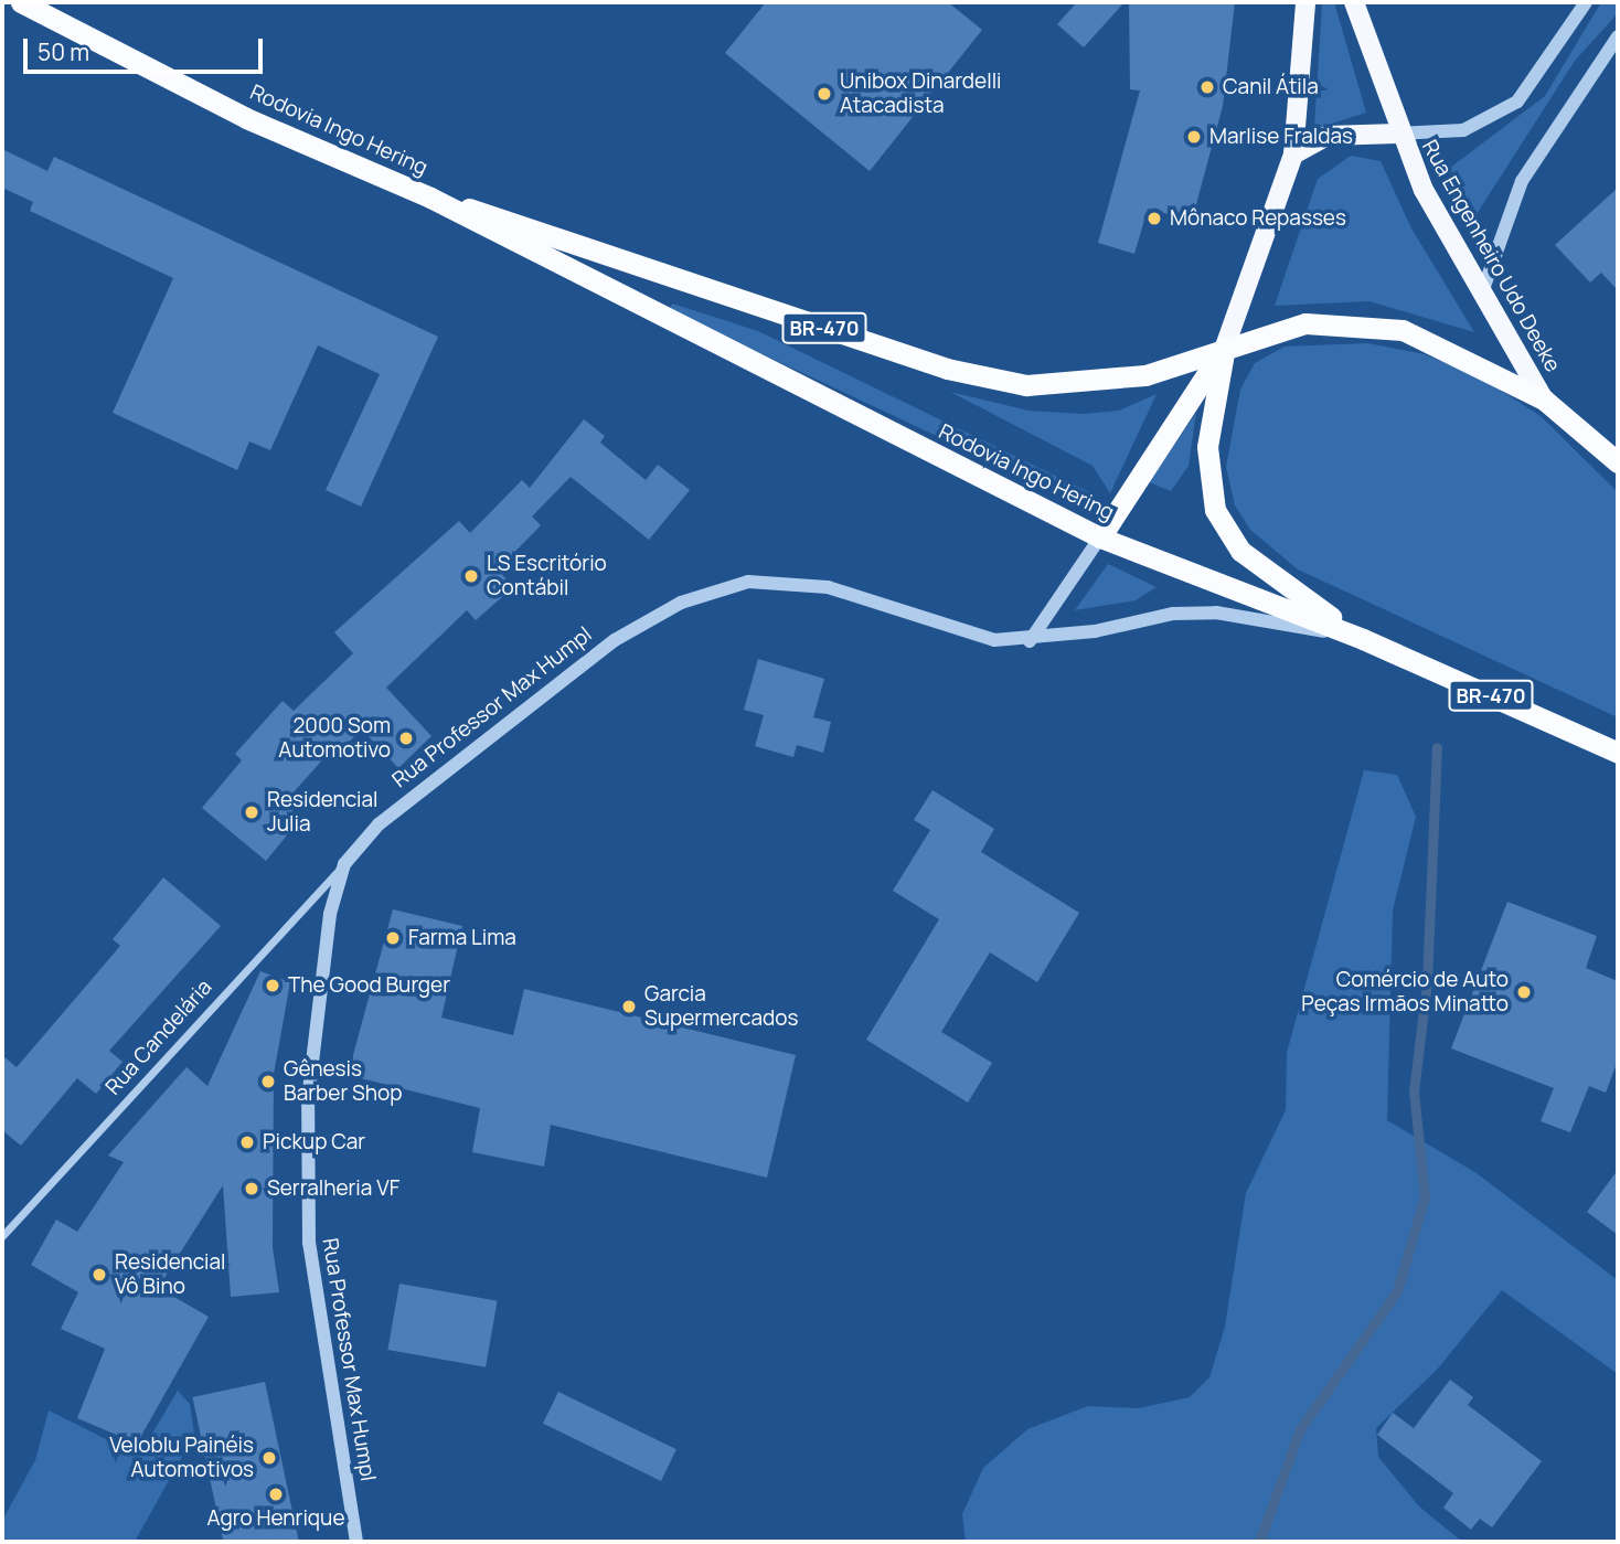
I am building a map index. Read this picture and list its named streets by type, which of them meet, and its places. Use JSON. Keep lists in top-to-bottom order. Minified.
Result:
{"streets":{"highway":["Rodovia Ingo Hering","BR-470"],"main road":["Rua Engenheiro Udo Deeke"],"street":["Rua Professor Max Humpl","Rua Candelária"]},"crossings":[["Rodovia Ingo Hering","Rua Engenheiro Udo Deeke"],["Rodovia Ingo Hering","Rua Professor Max Humpl"],["Rua Professor Max Humpl","Rua Candelária"]],"places":["Canil Átila","Unibox Dinardelli Atacadista","Marlise Fraldas","Mônaco Repasses","LS Escritório Contábil","2000 Som Automotivo","Residencial Julia","Farma Lima","The Good Burger","Comércio de Auto Peças Irmãos Minatto","Garcia Supermercados","Gênesis Barber Shop","Pickup Car","Serralheria VF","Residencial Vô Bino","Veloblu Painéis Automotivos","Agro Henrique"],"scale_bar":"50 m"}
